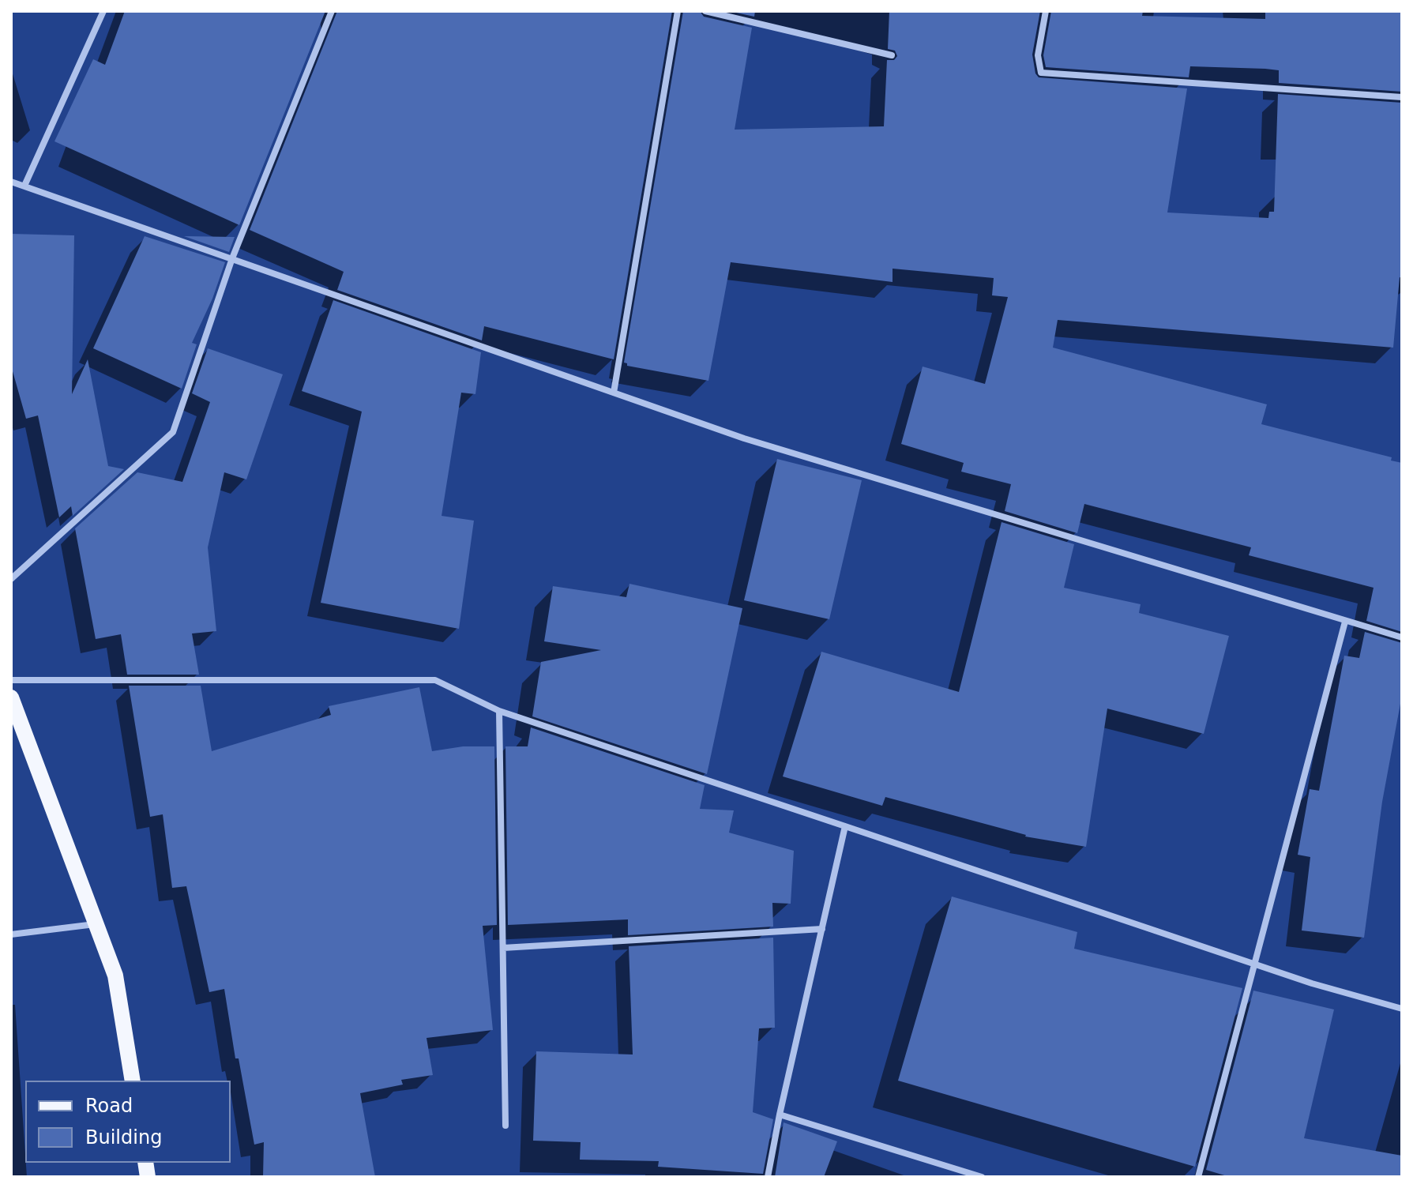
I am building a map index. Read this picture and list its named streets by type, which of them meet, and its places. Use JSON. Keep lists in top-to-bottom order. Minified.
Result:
{"legend":["Road","Building"]}
